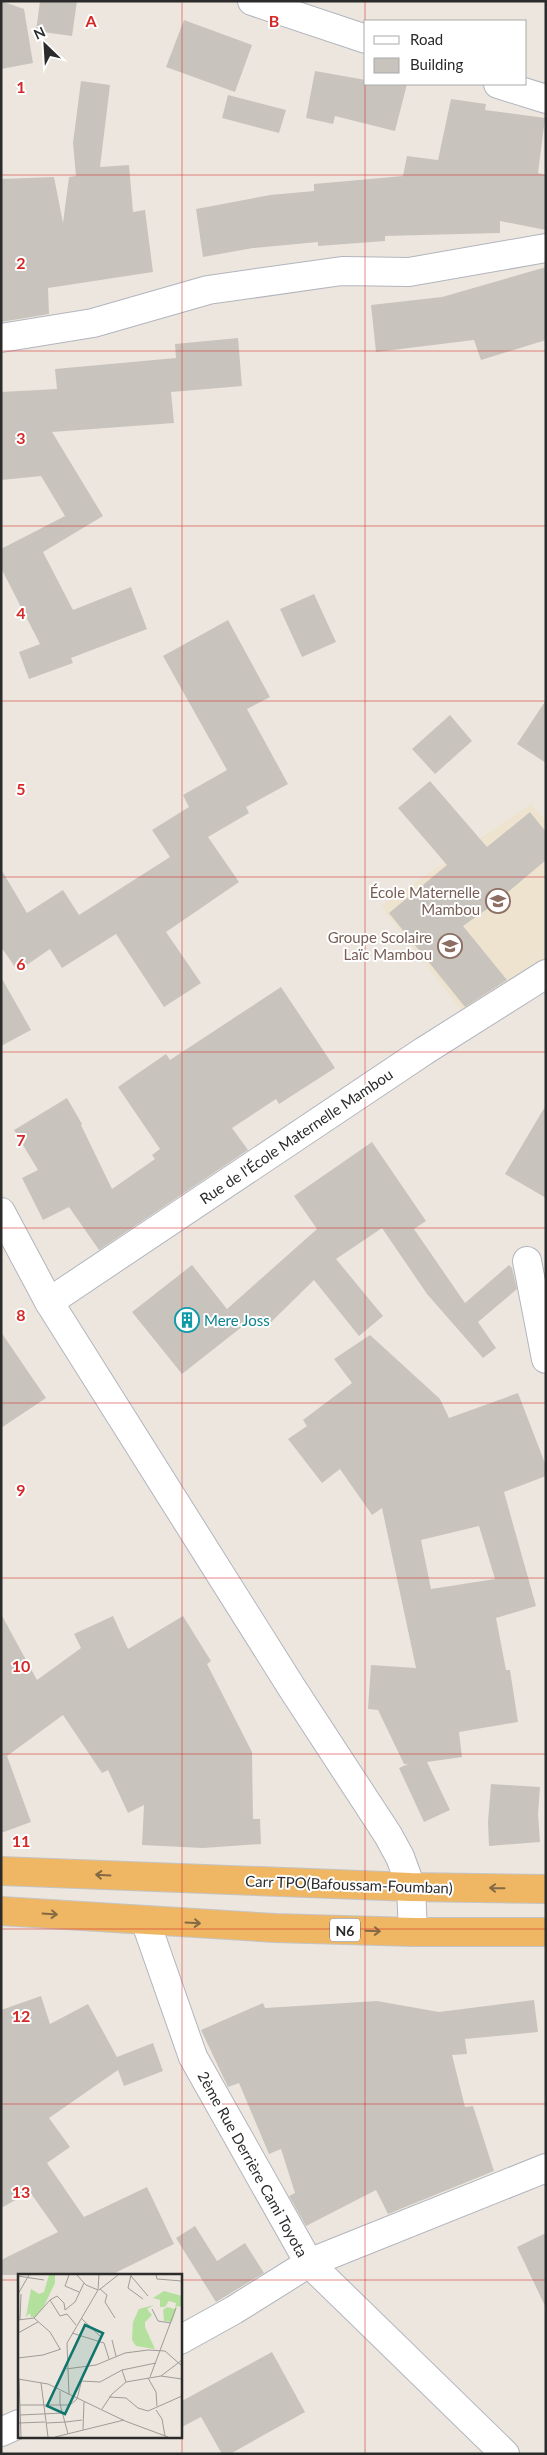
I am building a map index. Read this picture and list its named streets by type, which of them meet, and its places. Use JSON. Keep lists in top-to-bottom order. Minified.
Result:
{"streets":{"highway":["Carr TPO(Bafoussam-Foumban)","N6"],"street":["Rue de l'École Maternelle Mambou","2ème Rue Derrière Cami Toyota"]},"crossings":[["N6","2ème Rue Derrière Cami Toyota"]],"places":{"school or university":["École Maternelle Mambou","Groupe Scolaire Laïc Mambou"],"building":["Mere Joss"]},"legend":["Road","Building"],"north":"top left","grid":{"columns":["A","B"],"rows":["1","2","3","4","5","6","7","8","9","10","11","12","13"]}}
